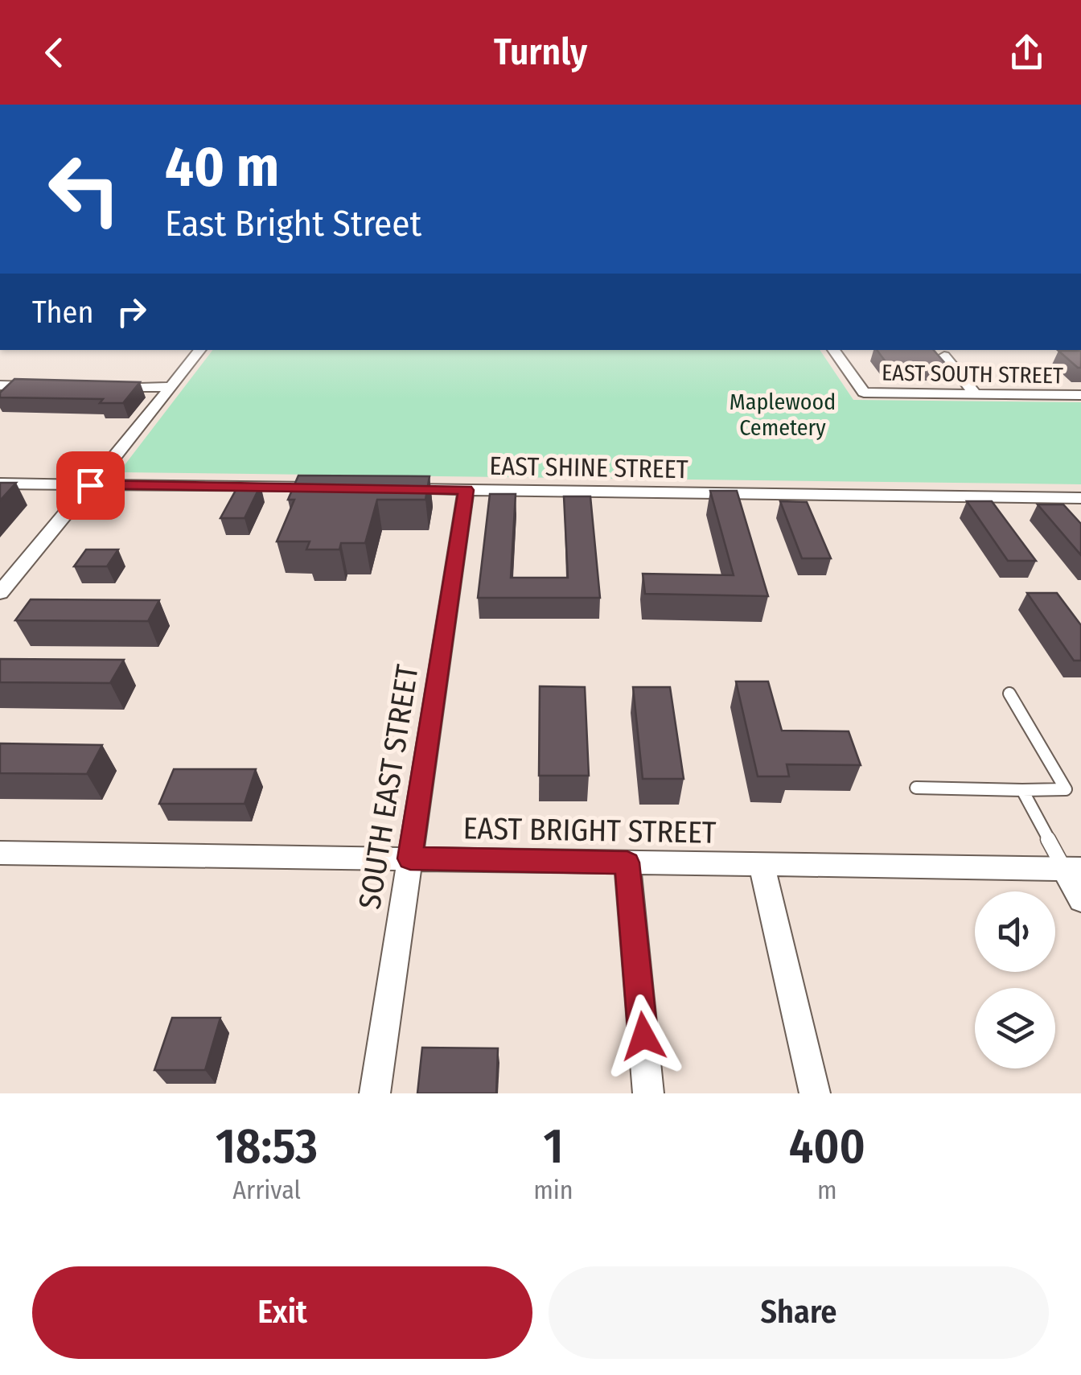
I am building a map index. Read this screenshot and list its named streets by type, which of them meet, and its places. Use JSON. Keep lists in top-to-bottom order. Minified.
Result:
{"streets":{"street":["EAST SOUTH STREET","EAST SHINE STREET","SOUTH EAST STREET","EAST BRIGHT STREET"]},"crossings":[["EAST SHINE STREET","SOUTH EAST STREET"],["SOUTH EAST STREET","EAST BRIGHT STREET"]],"parks":["Maplewood Cemetery"],"page":{"header":"Turnly","turn":["40 m","East Bright Street"],"then":"Then","eta":["18:53","Arrival","1","min","400","m"],"buttons":["Exit","Share"]}}
